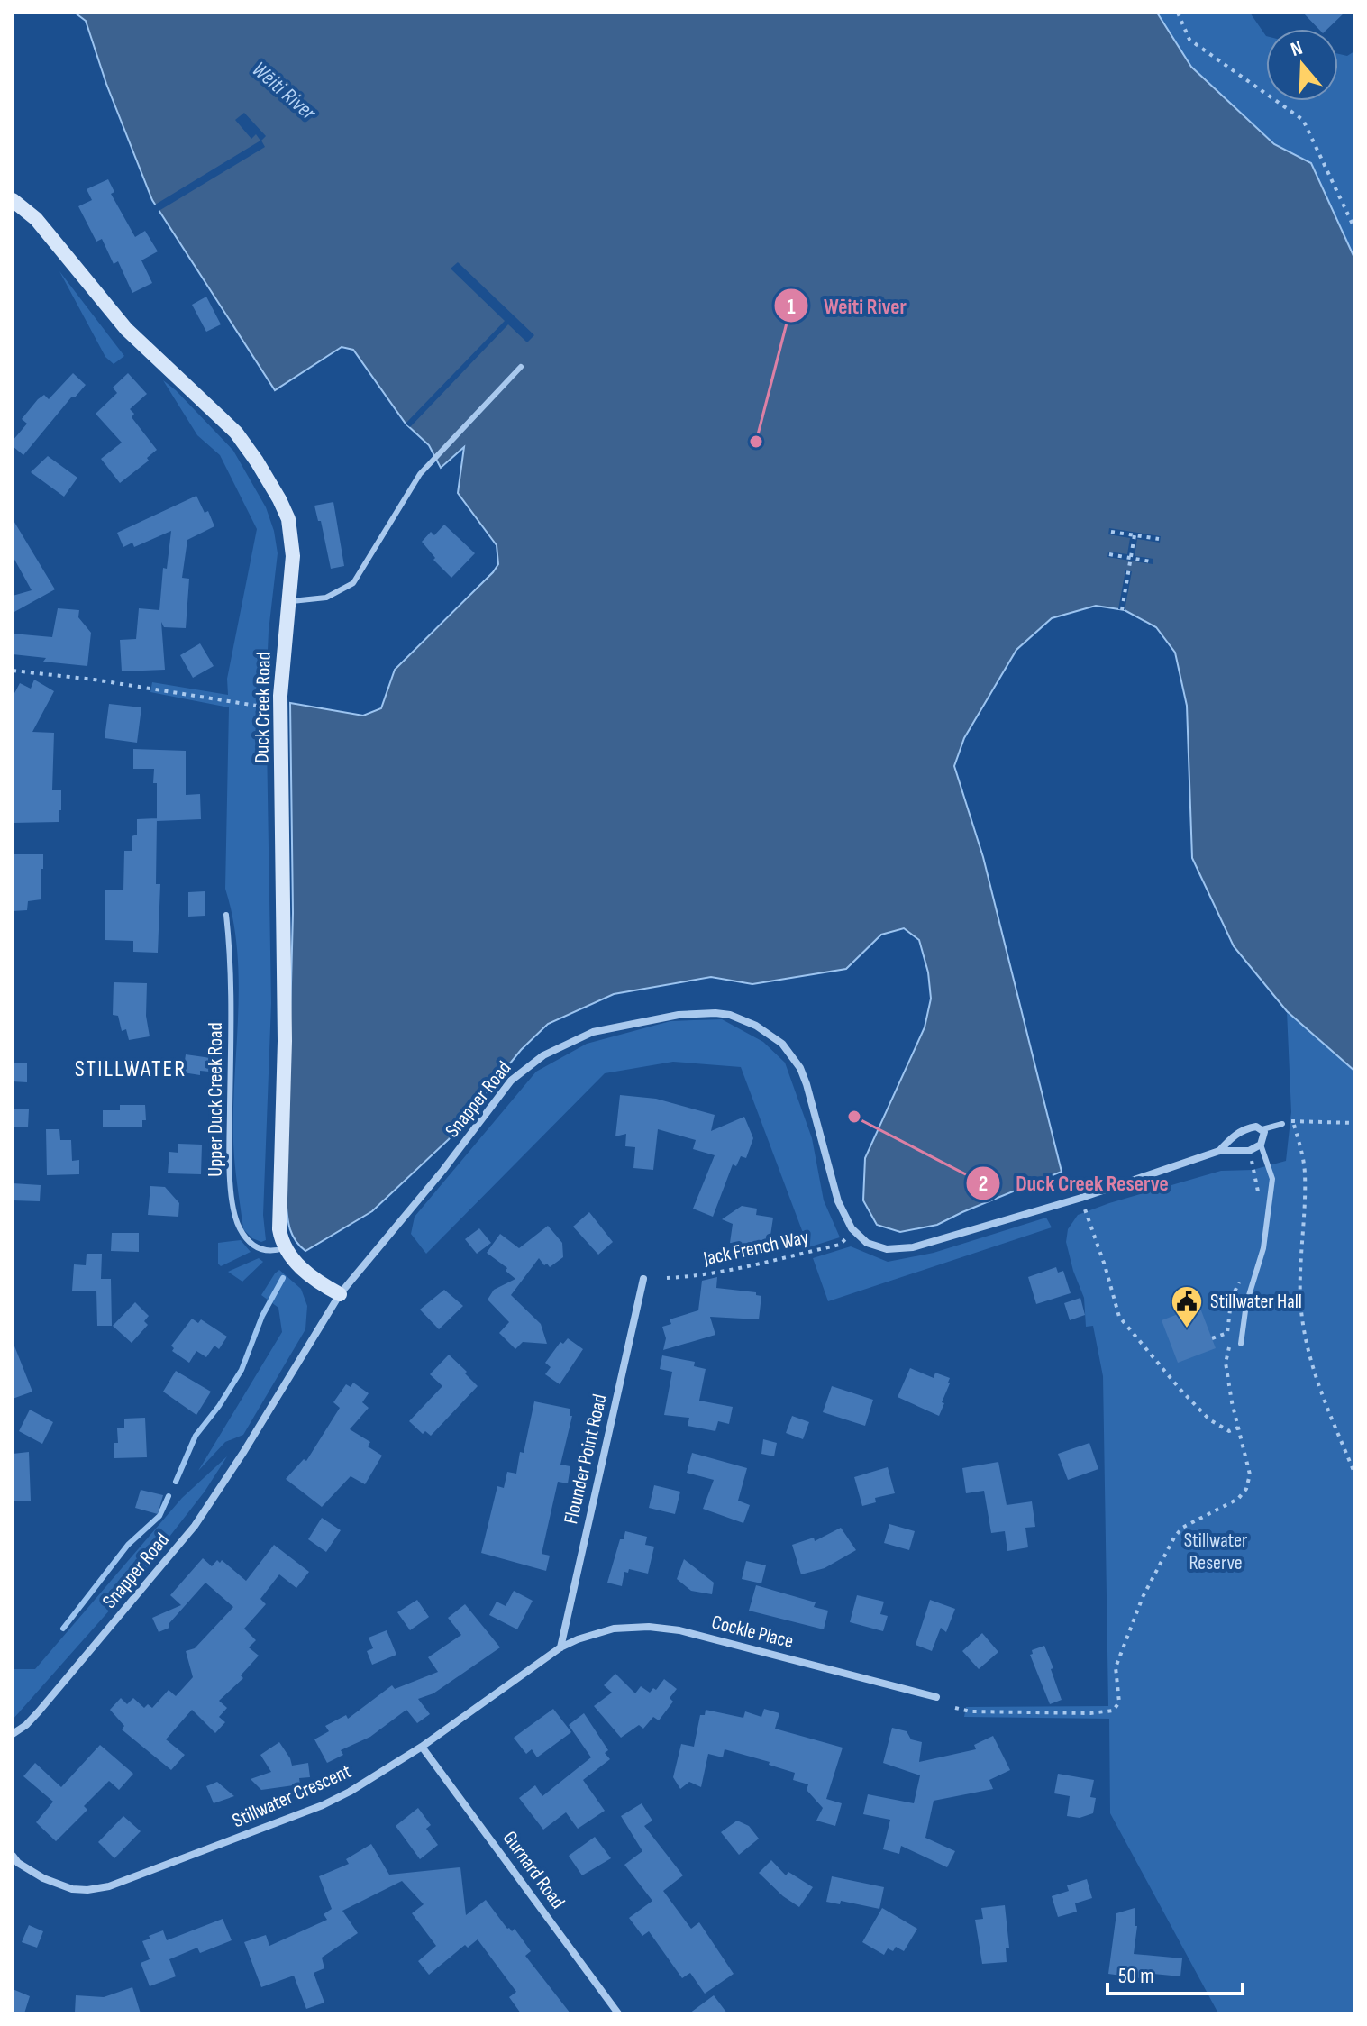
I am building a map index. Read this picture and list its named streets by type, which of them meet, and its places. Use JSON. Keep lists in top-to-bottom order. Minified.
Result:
{"streets":{"street":["Duck Creek Road","Snapper Road","Flounder Point Road","Cockle Place","Stillwater Crescent","Gurnard Road"],"lane":["Upper Duck Creek Road"],"path":["Jack French Way"]},"crossings":[["Duck Creek Road","Upper Duck Creek Road"],["Flounder Point Road","Cockle Place"],["Flounder Point Road","Stillwater Crescent"],["Cockle Place","Stillwater Crescent"],["Stillwater Crescent","Gurnard Road"]],"districts":["STILLWATER"],"water":["Wēiti River"],"parks":["Stillwater Reserve"],"places":{"other":["Wēiti River","Duck Creek Reserve"],"public building":["Stillwater Hall"]},"scale_bar":"50 m","north":"top"}
